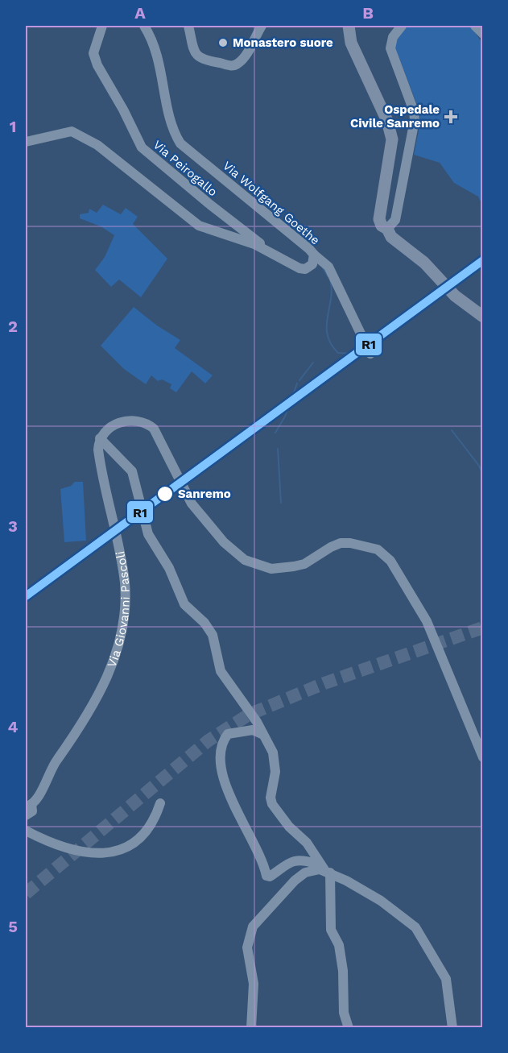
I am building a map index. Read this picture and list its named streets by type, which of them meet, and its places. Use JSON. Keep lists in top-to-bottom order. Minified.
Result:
{"streets":{"street":["Via Peirogallo","Via Wolfgang Goethe","Via Giovanni Pascoli"]},"crossings":[["Via Peirogallo","Via Wolfgang Goethe"]],"places":{"other":["Monastero suore","Sanremo"],"health":["Ospedale Civile Sanremo"]},"lines":["transit line R1"],"grid":{"columns":["A","B"],"rows":["1","2","3","4","5"]}}
